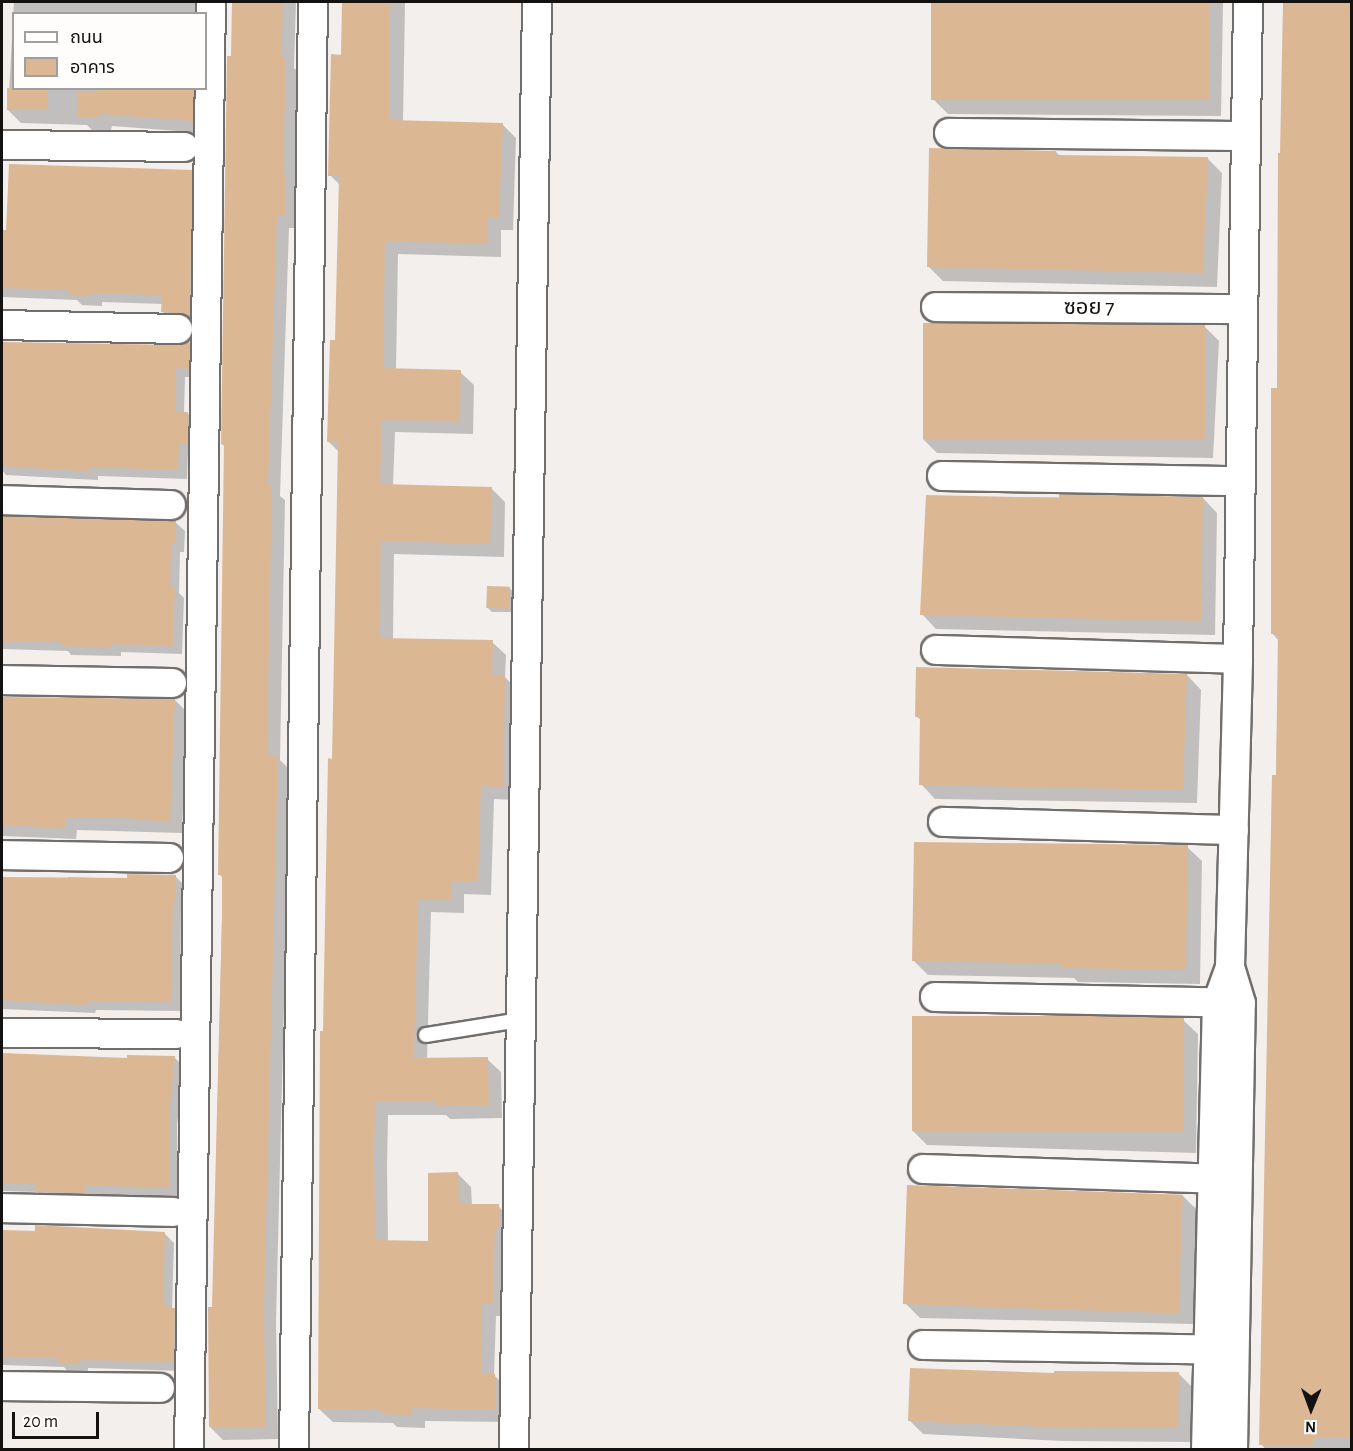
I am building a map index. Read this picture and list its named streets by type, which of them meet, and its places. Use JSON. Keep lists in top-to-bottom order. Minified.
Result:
{"streets":{"street":["ซอย 7"]},"legend":["ถนน","อาคาร"],"scale_bar":"20 m","north":"bottom"}
